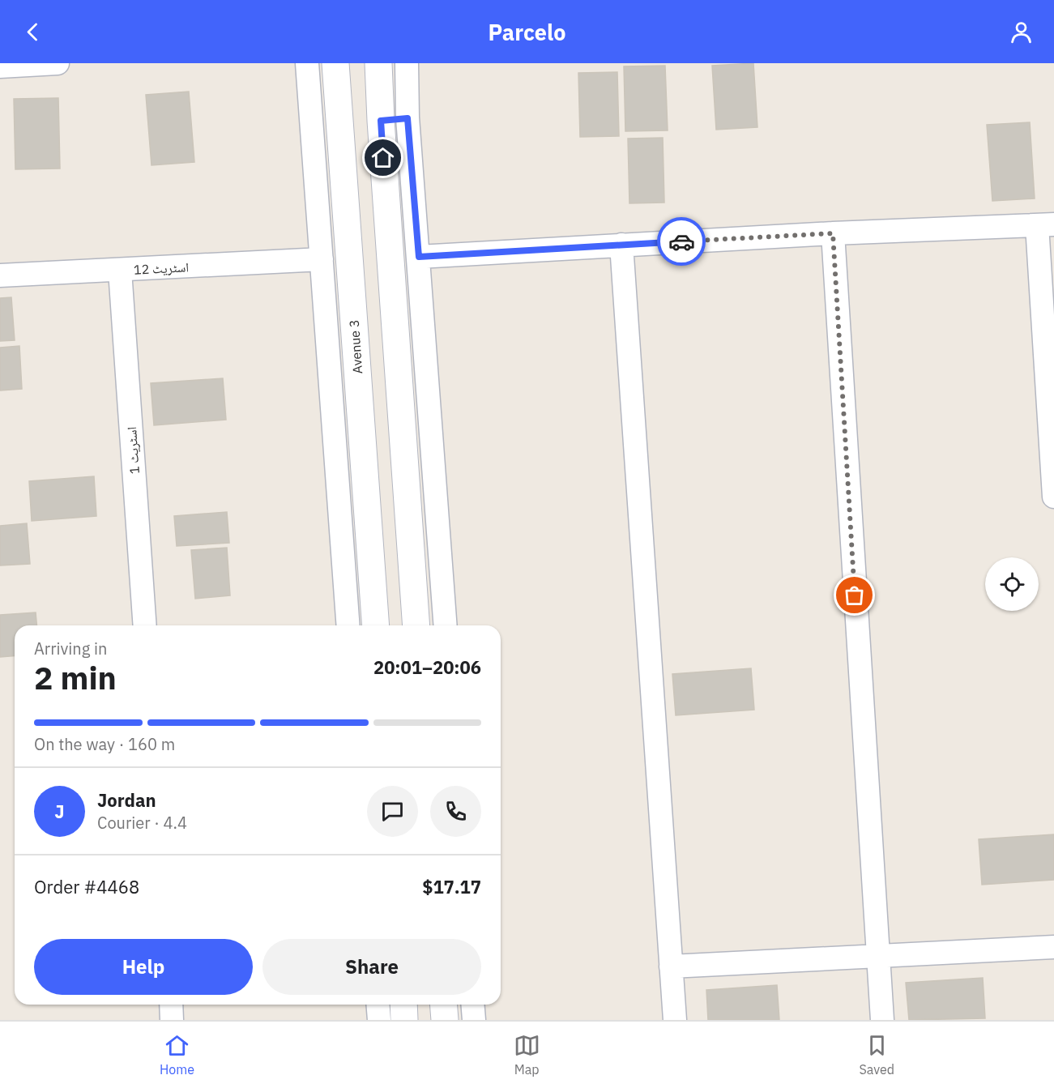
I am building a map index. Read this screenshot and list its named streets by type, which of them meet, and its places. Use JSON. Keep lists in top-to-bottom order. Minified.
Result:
{"streets":{"main road":["Avenue 3"],"street":["اسٹریٹ 12","اسٹریٹ 1"]},"crossings":[["اسٹریٹ 12","اسٹریٹ 1"]],"page":{"header":"Parcelo","heading":["2 min","Arriving in","20:01–20:06"],"panel":["Jordan","Courier · 4.4","Order #4468","$17.17"],"bar":"On the way · 160 m","round":"J","buttons":["Help","Share"],"tabs":["Home","Map","Saved"]}}
